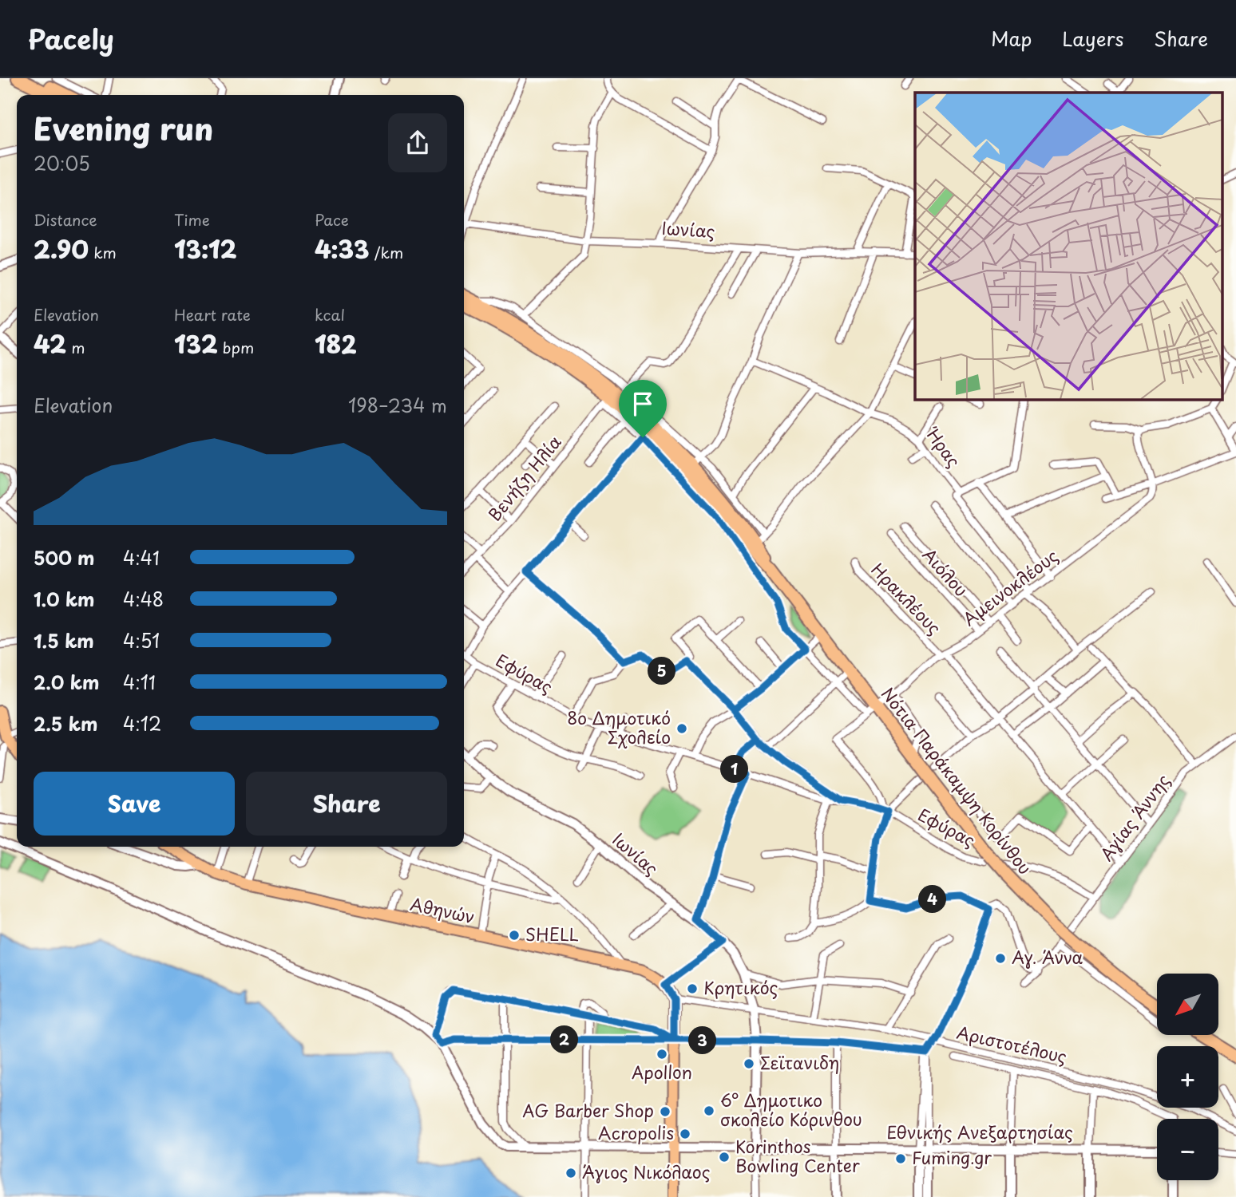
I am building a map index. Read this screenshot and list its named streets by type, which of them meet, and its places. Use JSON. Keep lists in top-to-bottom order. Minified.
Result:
{"streets":{"highway":["Νότια Παράκαμψη Κορίνθου"],"main road":["Αθηνών"],"street":["Ιωνίας","Ήρας","Βενήζη Ηλία","Αιόλου","Αμεινοκλέους","Ηρακλέους","Εφύρας","Αγίας Άννης","Αριστοτέλους","Εθνικής Ανεξαρτησίας"]},"crossings":[["Ιωνίας","Βενήζη Ηλία"],["Ιωνίας","Αριστοτέλους"],["Ιωνίας","Εθνικής Ανεξαρτησίας"],["Ήρας","Αμεινοκλέους"],["Βενήζη Ηλία","Νότια Παράκαμψη Κορίνθου"],["Αιόλου","Αμεινοκλέους"],["Αμεινοκλέους","Ηρακλέους"],["Αμεινοκλέους","Εφύρας"],["Αμεινοκλέους","Νότια Παράκαμψη Κορίνθου"],["Ηρακλέους","Αγίας Άννης"],["Εφύρας","Νότια Παράκαμψη Κορίνθου"],["Αθηνών","Αριστοτέλους"]],"places":["8ο Δημοτικό Σχολείο","SHELL","Αγ. Άννα","Κρητικός","Apollon","Σεϊτανιδη","6° Δημοτικο σκολείο Κόρινθου","AG Barber Shop","Acropolis","Korinthos Bowling Center","Fuming.gr","Άγιος Νικόλαος"],"north":"bottom left","page":{"header":"Pacely","nav":["Map","Layers","Share"],"heading":["Evening run","20:05"],"stats":[["Distance","2.90 km"],["Time","13:12"],["Pace","4:33 /km"],["Elevation","42 m"],["Heart rate","132 bpm"],["kcal","182"]],"chart":["Elevation","198–234 m"],"list":[{"name":"500 m","note":"4:41"},{"name":"1.0 km","note":"4:48"},{"name":"1.5 km","note":"4:51"},{"name":"2.0 km","note":"4:11"},{"name":"2.5 km","note":"4:12"}],"pins":["5","1","4","2","3"],"buttons":["Save","Share"],"map_buttons":["+","−"]}}
